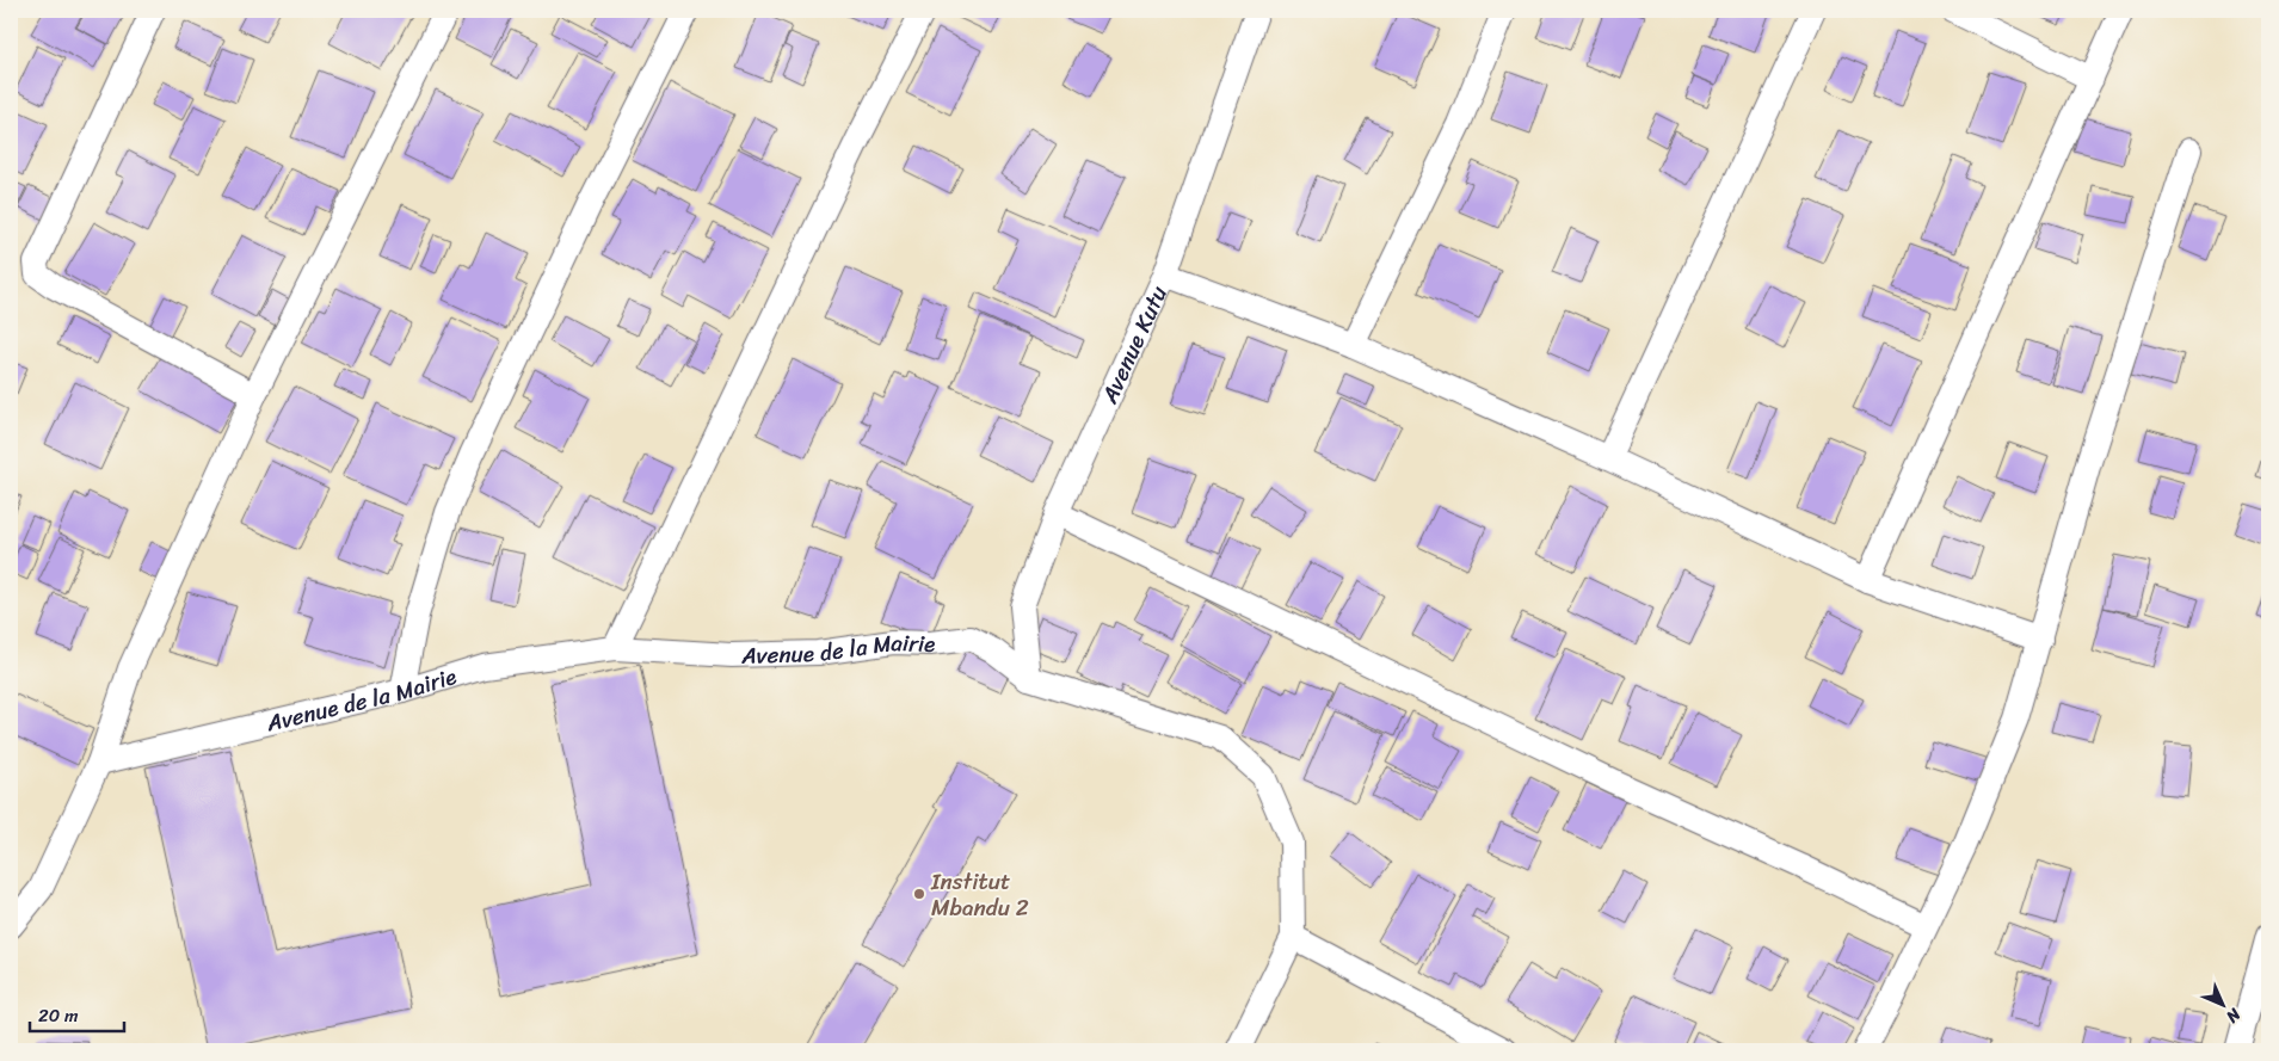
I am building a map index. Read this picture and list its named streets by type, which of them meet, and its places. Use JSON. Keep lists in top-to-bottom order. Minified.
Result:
{"streets":{"street":["Avenue Kutu","Avenue de la Mairie"]},"crossings":[["Avenue Kutu","Avenue de la Mairie"]],"places":["Institut Mbandu 2"],"scale_bar":"20 m","north":"bottom right"}
